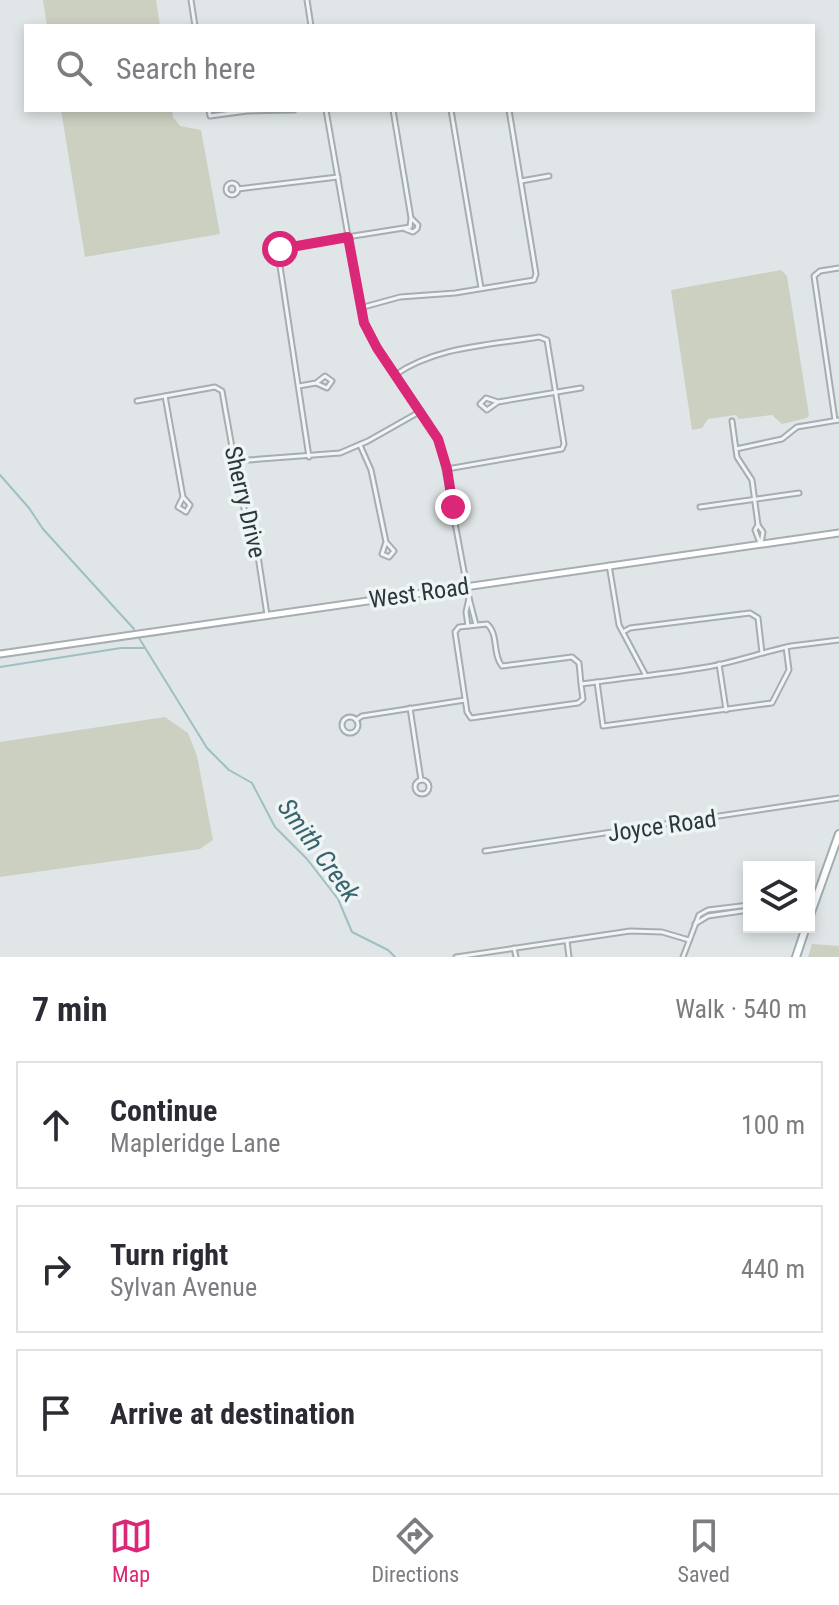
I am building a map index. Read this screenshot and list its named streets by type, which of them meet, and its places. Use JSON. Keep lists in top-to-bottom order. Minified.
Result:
{"streets":{"street":["Sherry Drive","West Road","Joyce Road"]},"crossings":[["Sherry Drive","West Road"]],"water":["Smith Creek"],"page":{"search":"Search here","heading":["7 min","Walk · 540 m"],"list":[["Continue","Mapleridge Lane","100 m"],["Turn right","Sylvan Avenue","440 m"],"Arrive at destination"],"nav":["Map","Directions","Saved"]}}
